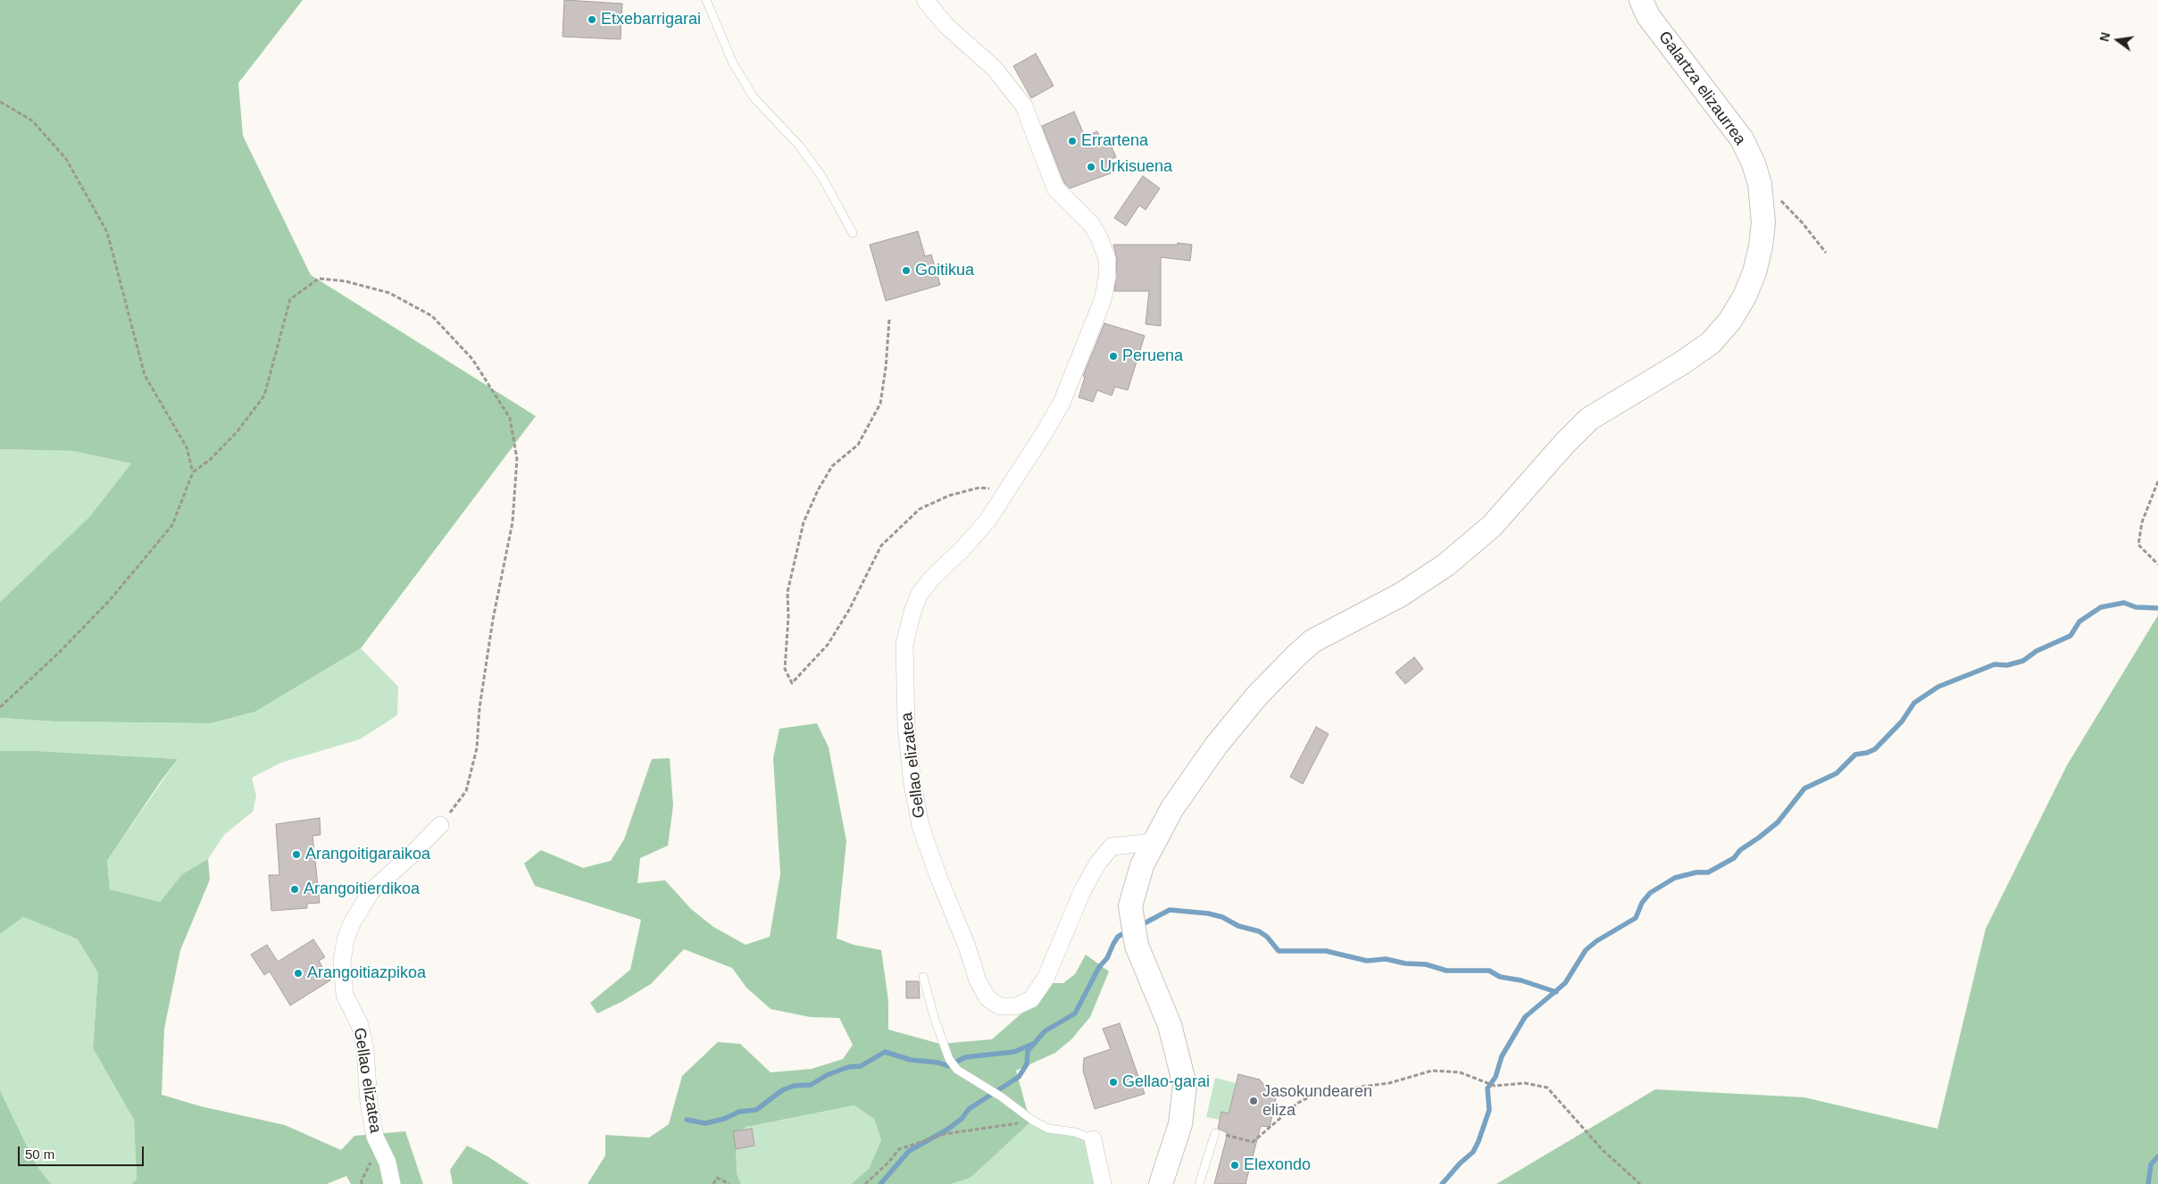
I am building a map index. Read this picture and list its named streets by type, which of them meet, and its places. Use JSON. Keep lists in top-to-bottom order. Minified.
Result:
{"streets":{"street":["Galartza elizaurrea","Gellao elizatea"]},"crossings":[["Galartza elizaurrea","Gellao elizatea"]],"places":["Etxebarrigarai","Errartena","Urkisuena","Goitikua","Peruena","Arangoitigaraikoa","Arangoitierdikoa","Arangoitiazpikoa","Gellao-garai","Jasokundearen eliza","Elexondo"],"scale_bar":"50 m","north":"left"}
